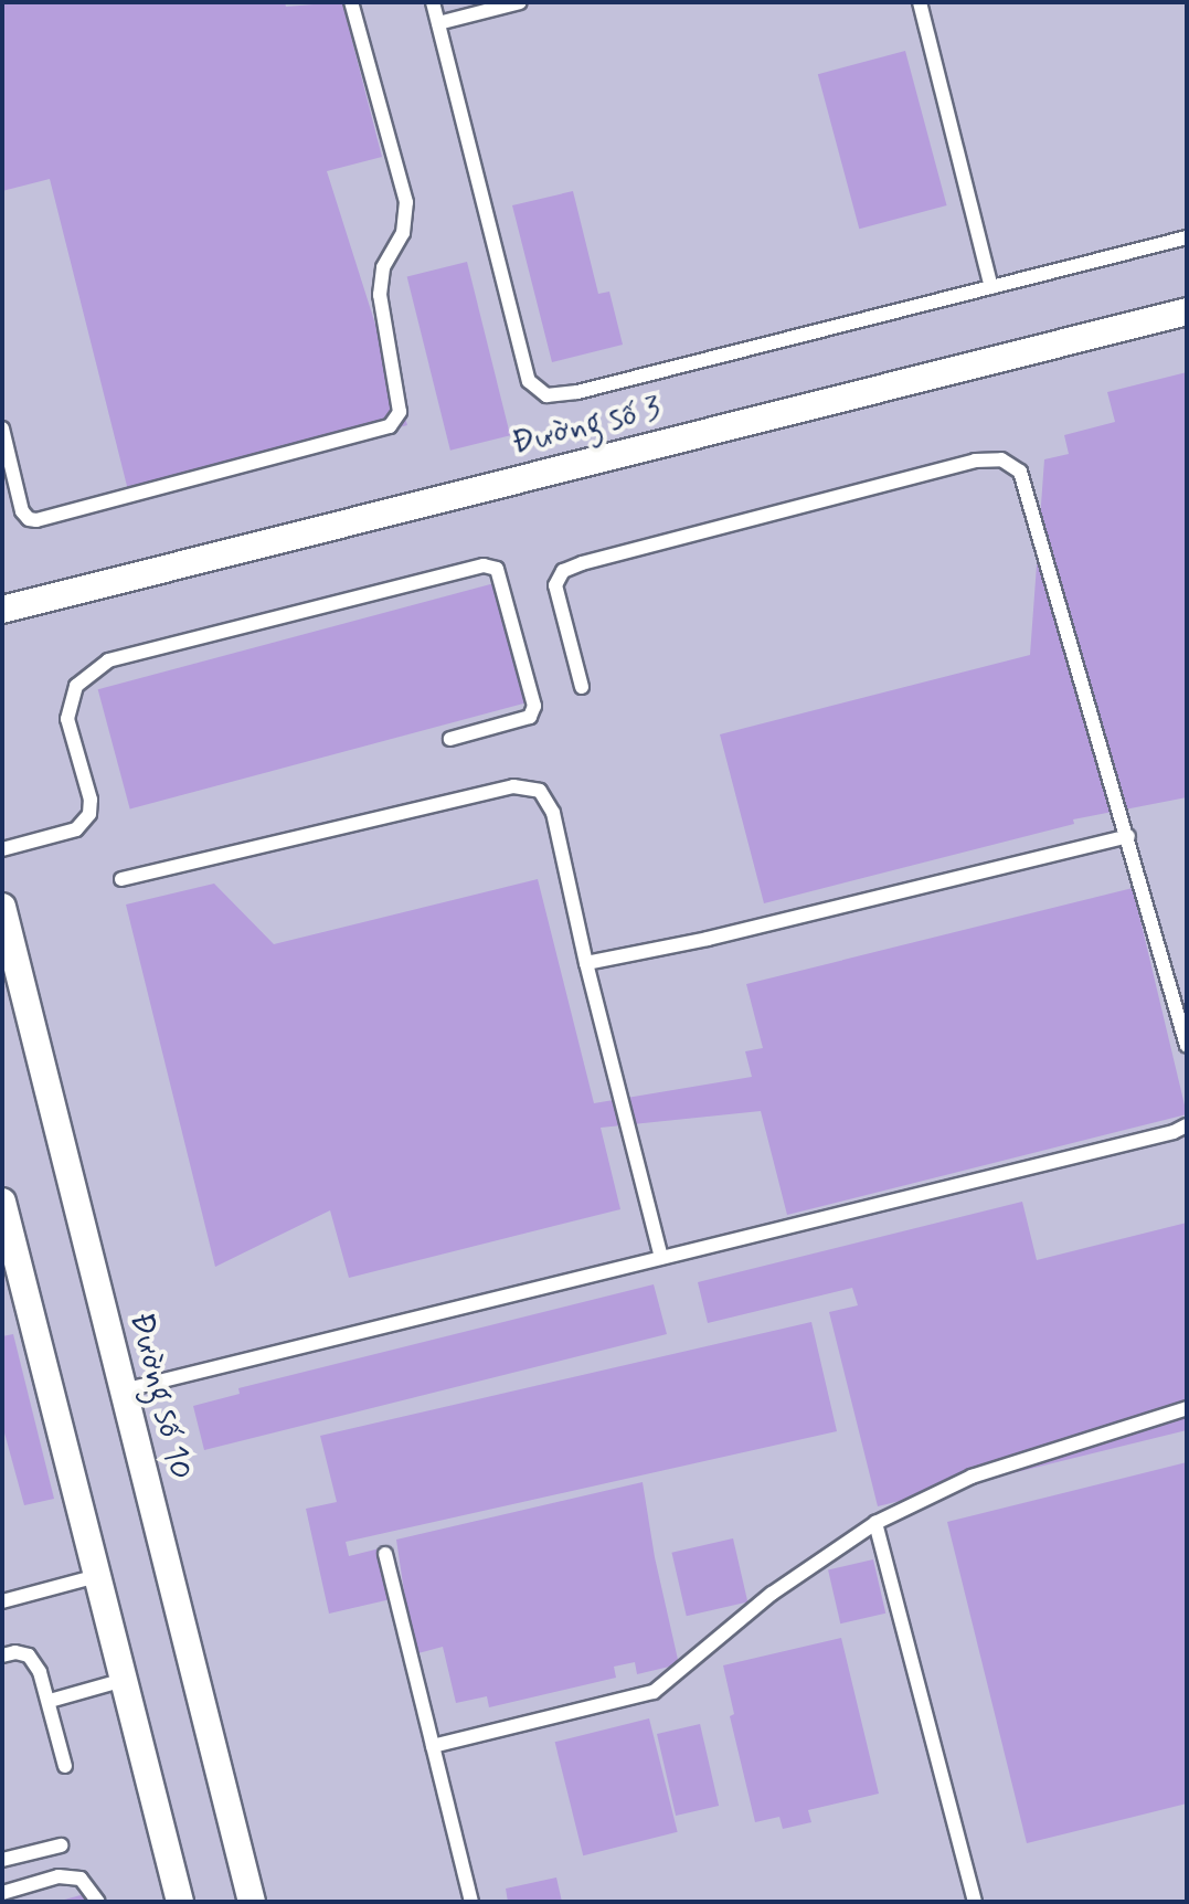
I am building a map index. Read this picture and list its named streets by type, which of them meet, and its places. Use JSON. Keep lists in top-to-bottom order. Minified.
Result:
{"streets":{"street":["Đường số 3","Đường số 10"]}}
